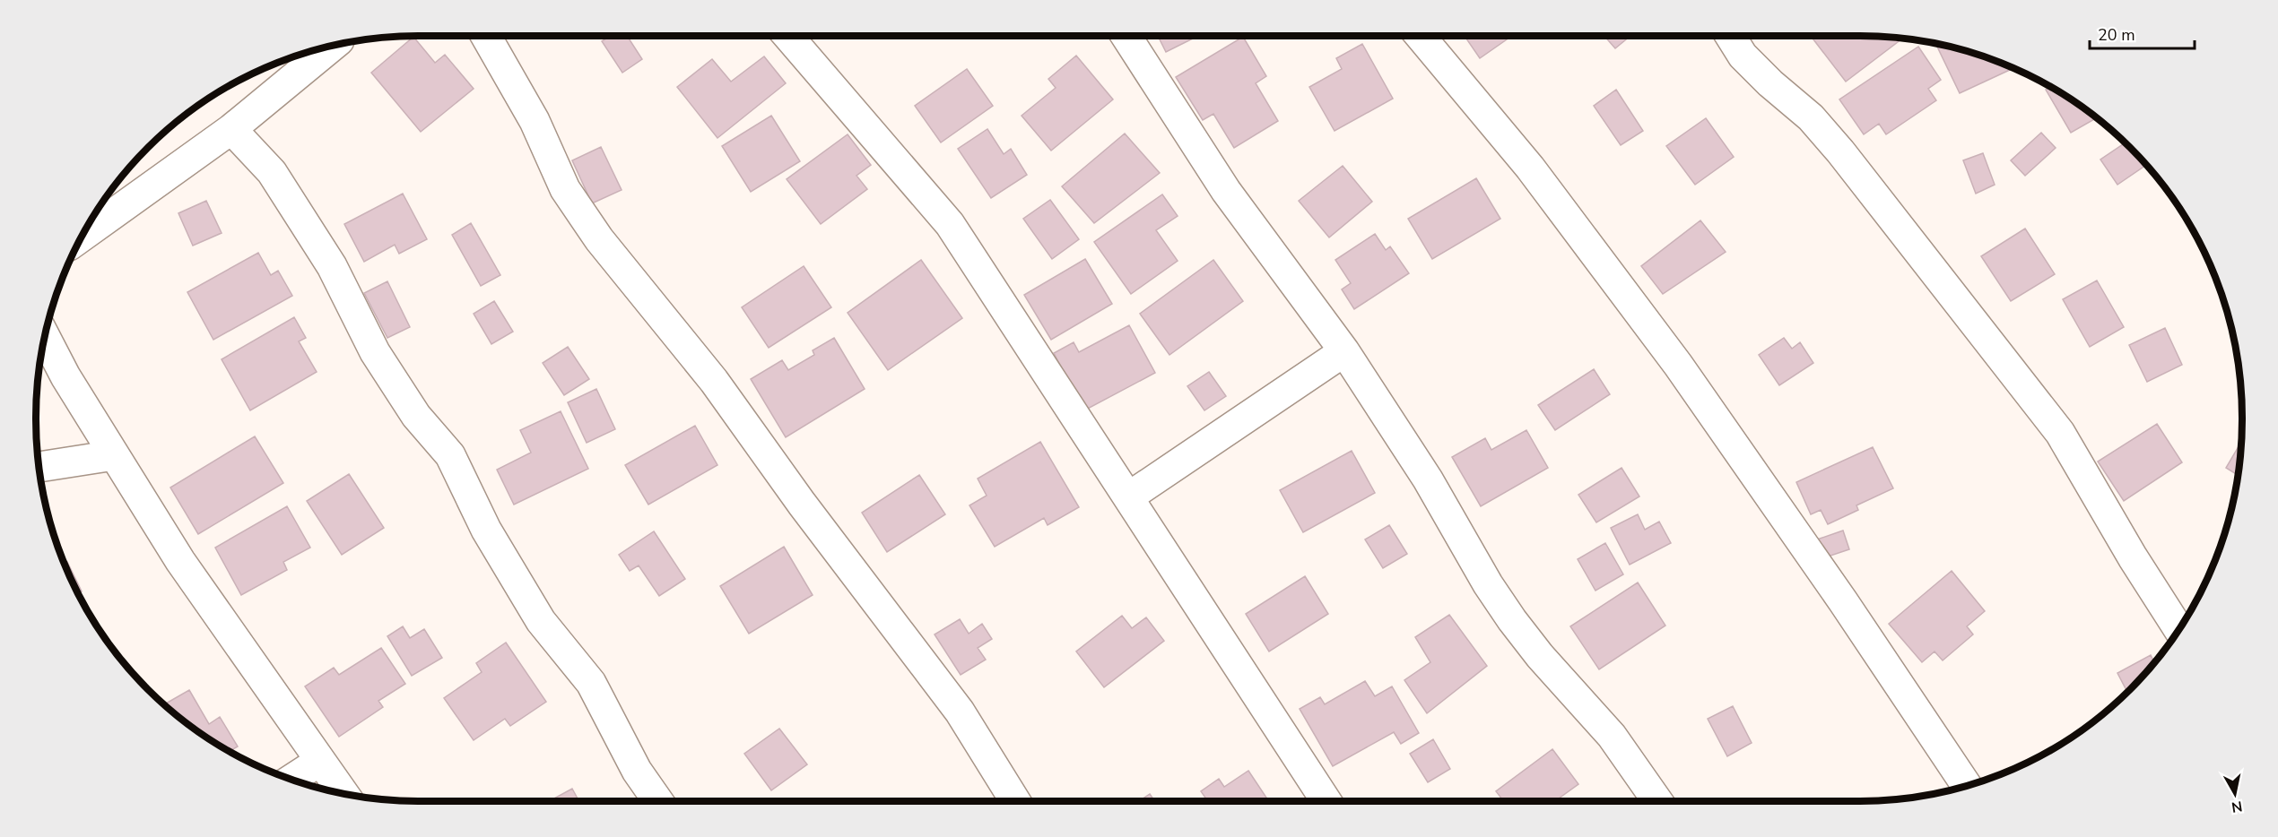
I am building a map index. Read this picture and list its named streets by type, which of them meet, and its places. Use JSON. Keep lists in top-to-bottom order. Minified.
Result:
{"scale_bar":"20 m","north":"bottom"}
